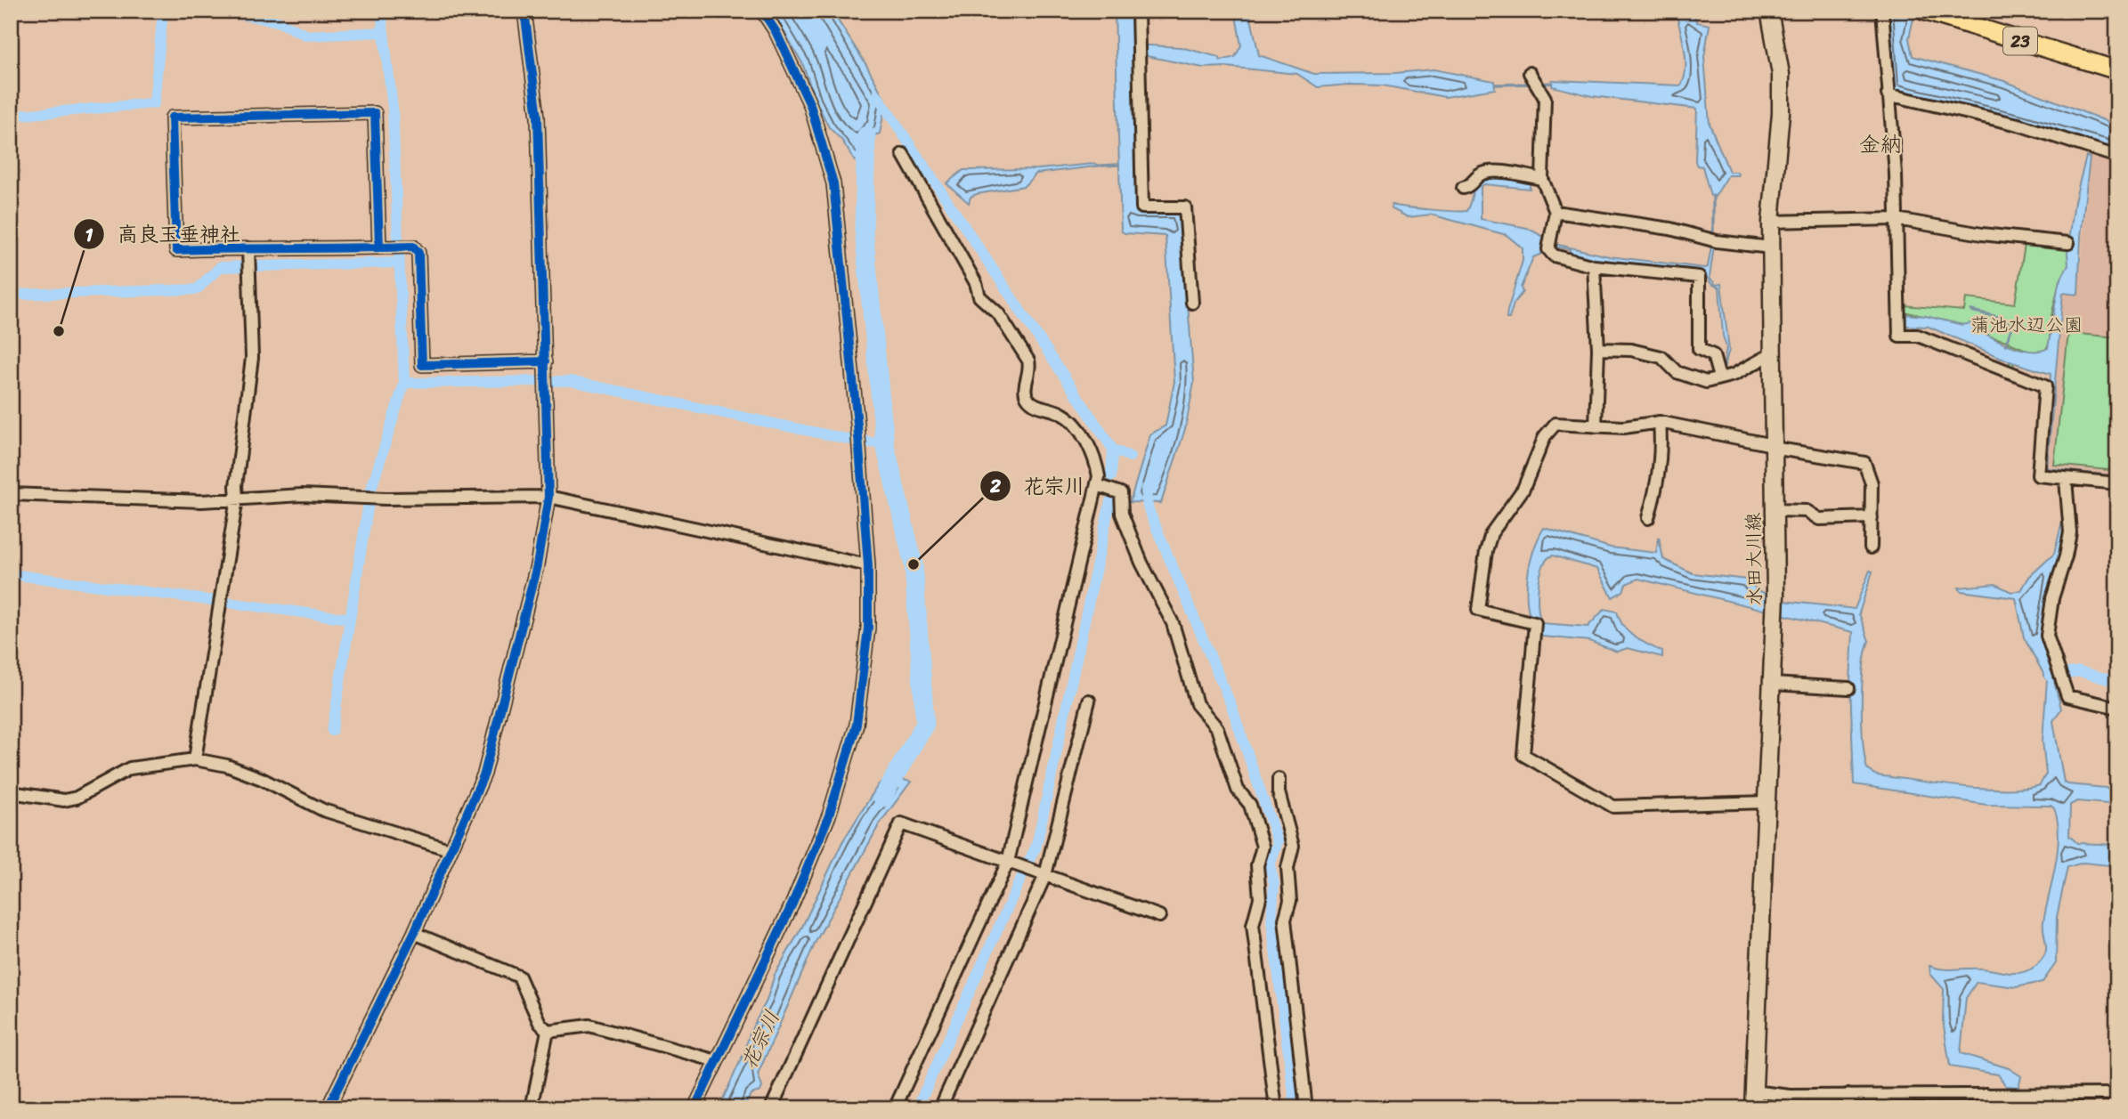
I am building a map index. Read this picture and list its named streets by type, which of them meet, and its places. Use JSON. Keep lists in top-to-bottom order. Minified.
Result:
{"streets":{"main road":["23","水田大川線"]},"districts":["金納"],"water":["花宗川"],"parks":["蒲池水辺公園"],"places":["高良玉垂神社","花宗川"]}
